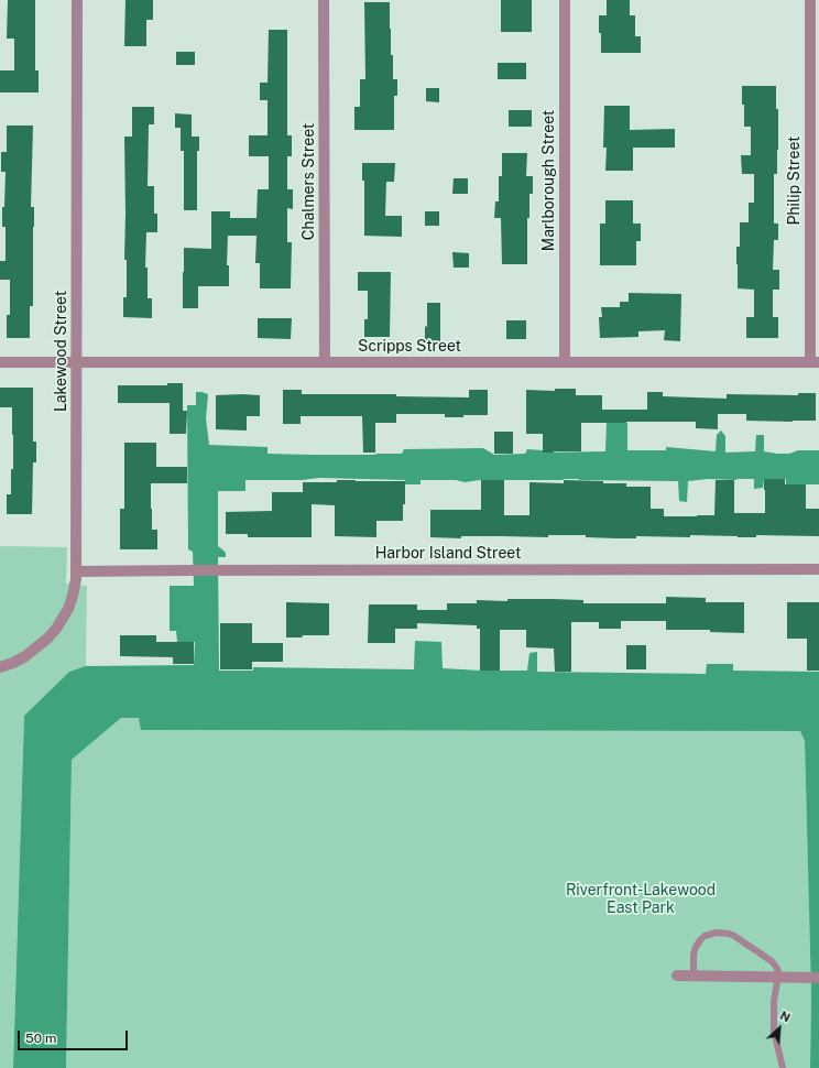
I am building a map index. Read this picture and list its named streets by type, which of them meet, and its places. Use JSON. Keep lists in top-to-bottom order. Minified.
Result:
{"streets":{"street":["Marlborough Street","Philip Street","Chalmers Street","Scripps Street","Lakewood Street","Harbor Island Street"]},"crossings":[["Marlborough Street","Scripps Street"],["Philip Street","Scripps Street"],["Chalmers Street","Scripps Street"],["Scripps Street","Lakewood Street"],["Lakewood Street","Harbor Island Street"]],"parks":["Riverfront-Lakewood East Park"],"scale_bar":"50 m","north":"top right"}
